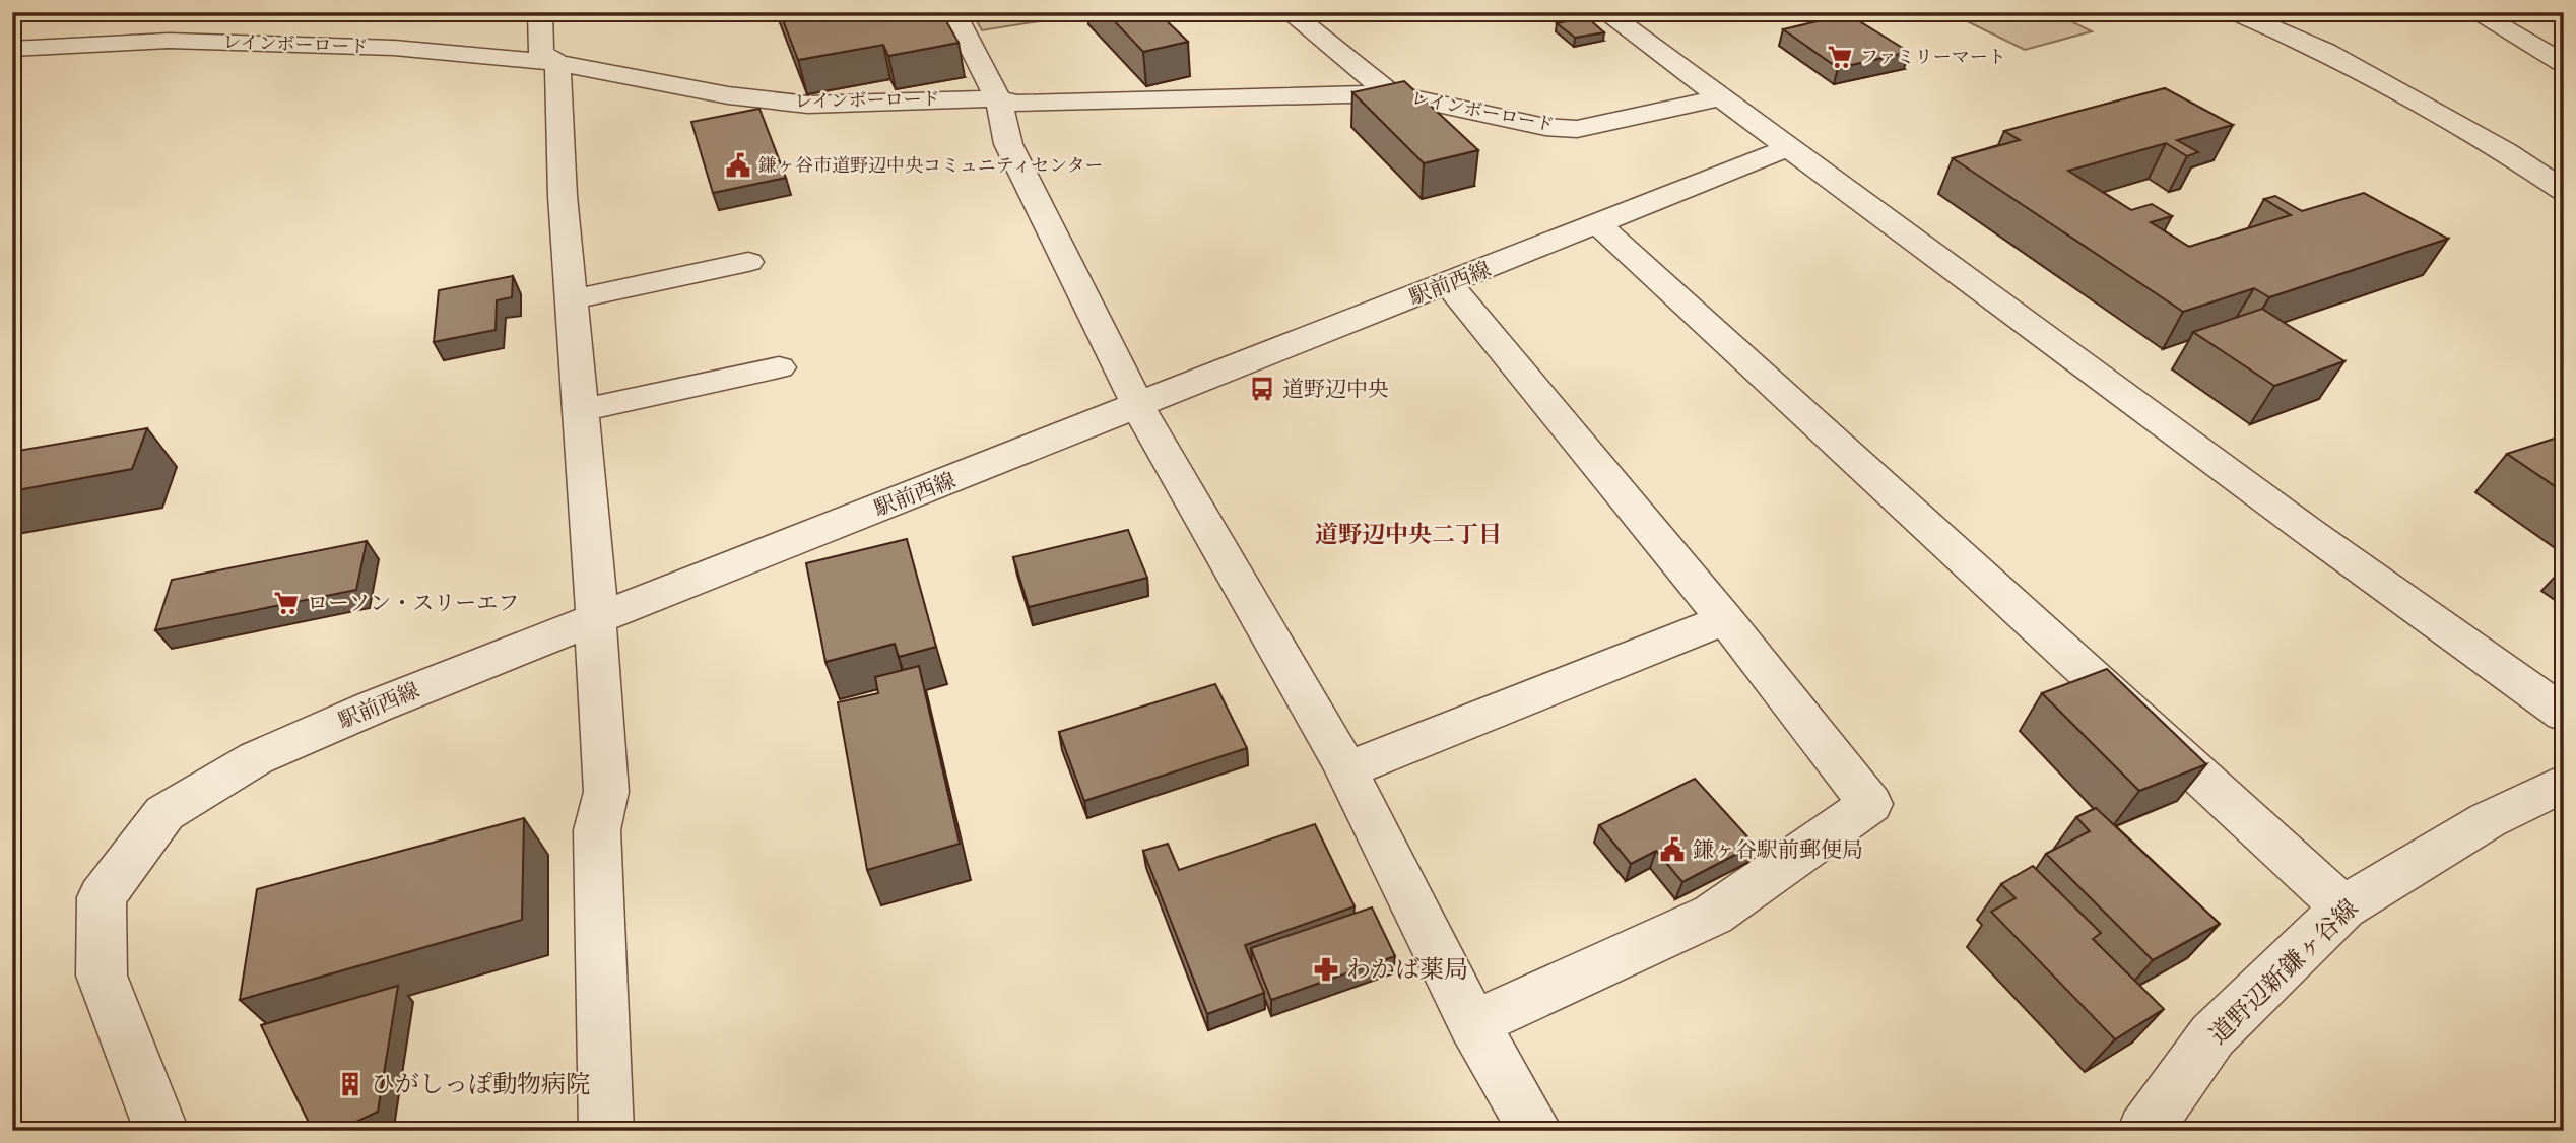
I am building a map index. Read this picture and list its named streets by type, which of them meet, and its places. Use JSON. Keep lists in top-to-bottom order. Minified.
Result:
{"streets":{"street":["レインボーロード","駅前西線","道野辺新鎌ヶ谷線"]},"districts":["道野辺中央二丁目"],"places":{"supermarket":["ファミリーマート","ローソン・スリーエフ"],"public building":["鎌ヶ谷市道野辺中央コミュニティセンター","鎌ヶ谷駅前郵便局"],"bus stop":["道野辺中央"],"pharmacy":["わかば薬局"],"building":["ひがしっぽ動物病院"]}}
